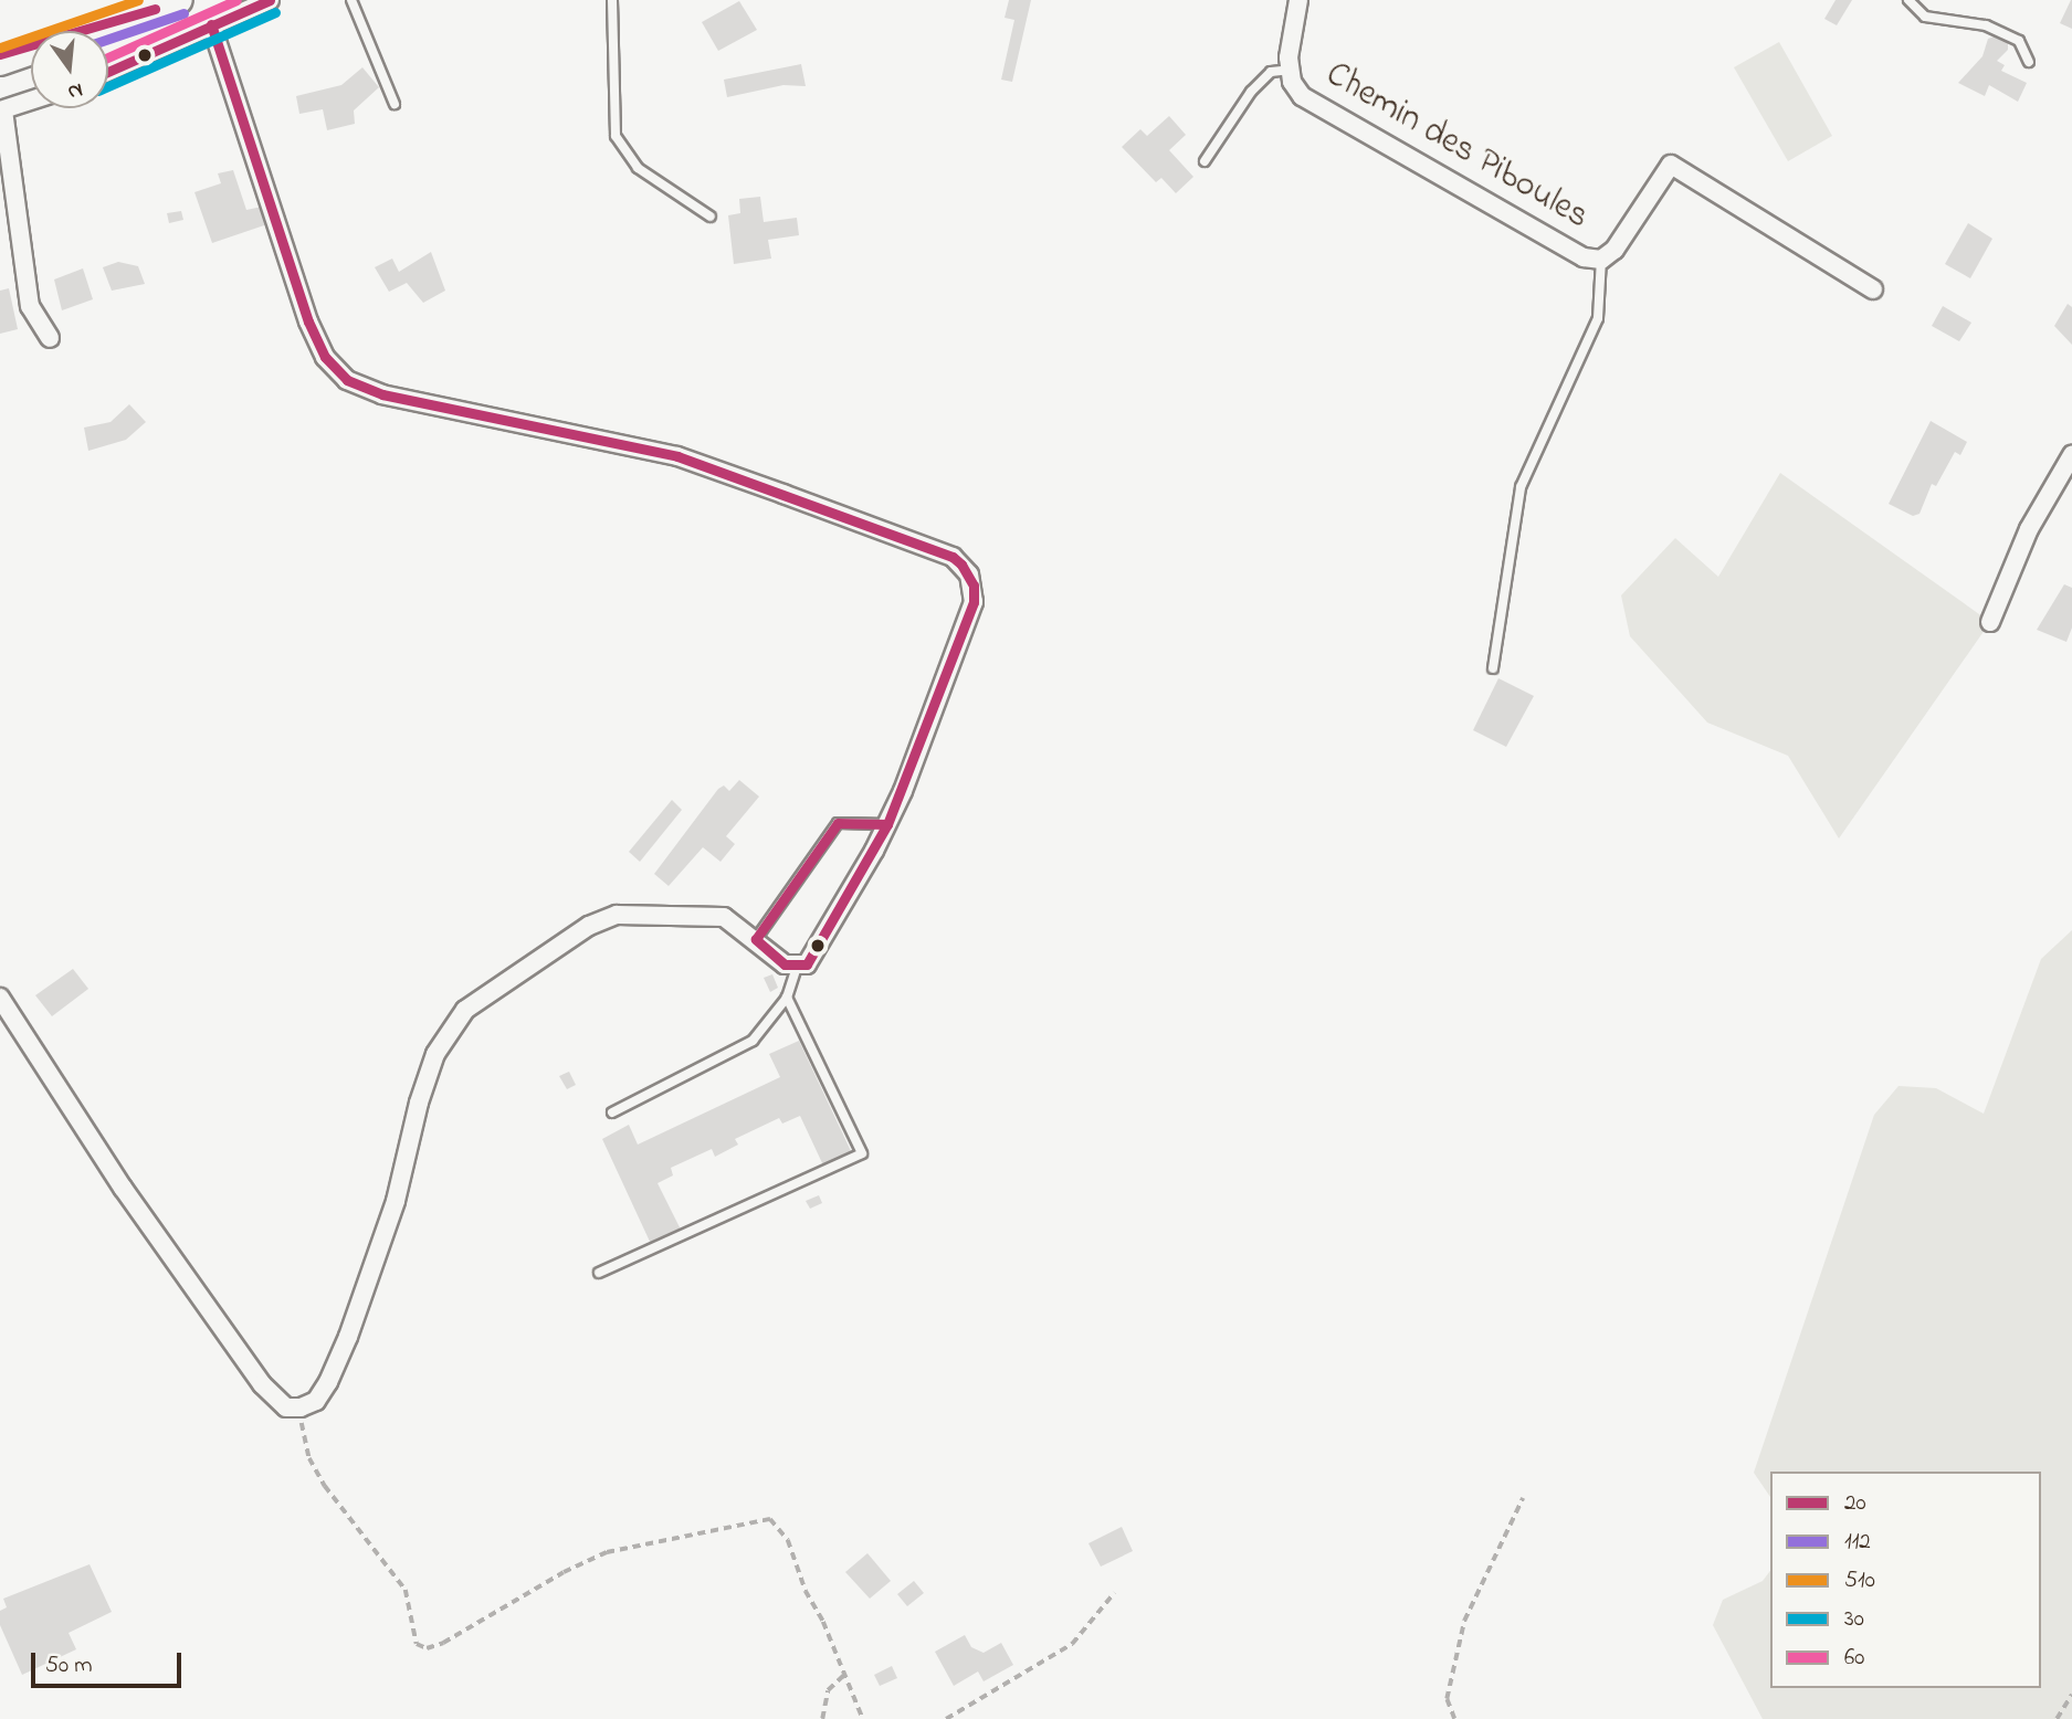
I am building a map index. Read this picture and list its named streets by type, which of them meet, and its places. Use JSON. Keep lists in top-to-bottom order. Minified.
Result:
{"streets":{"street":["Chemin des Piboules"]},"lines":["transit line 20","transit line 510","transit line 60","transit line 30","transit line 112"],"legend":["20","112","510","30","60"],"scale_bar":"50 m","north":"bottom"}
